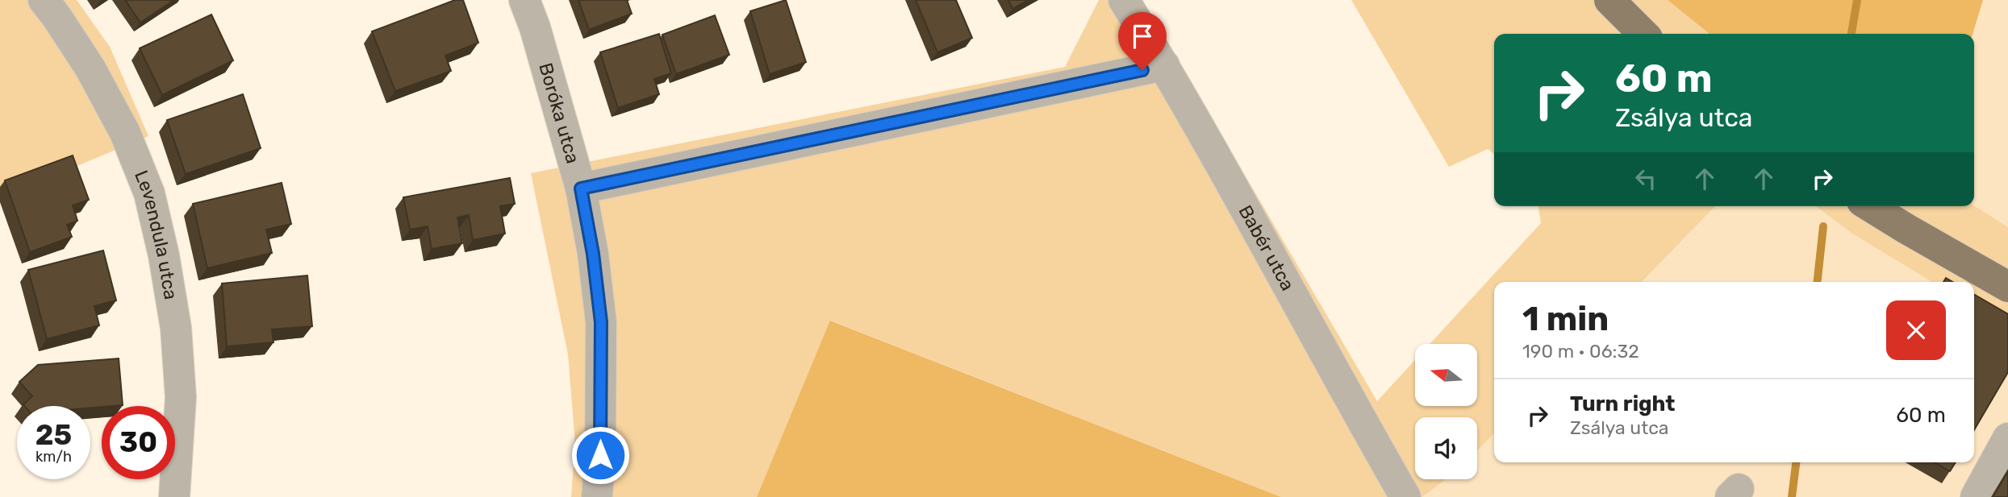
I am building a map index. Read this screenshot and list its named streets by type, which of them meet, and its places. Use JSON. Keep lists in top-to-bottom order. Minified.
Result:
{"streets":{"street":["Boróka utca","Levendula utca","Babér utca"]},"north":"left","page":{"turn":["60 m","Zsálya utca"],"heading":["1 min","190 m · 06:32"],"list":[{"name":"Turn right","note":"Zsálya utca","value":"60 m"}],"speed":"25 km/h","limit":"30"}}
